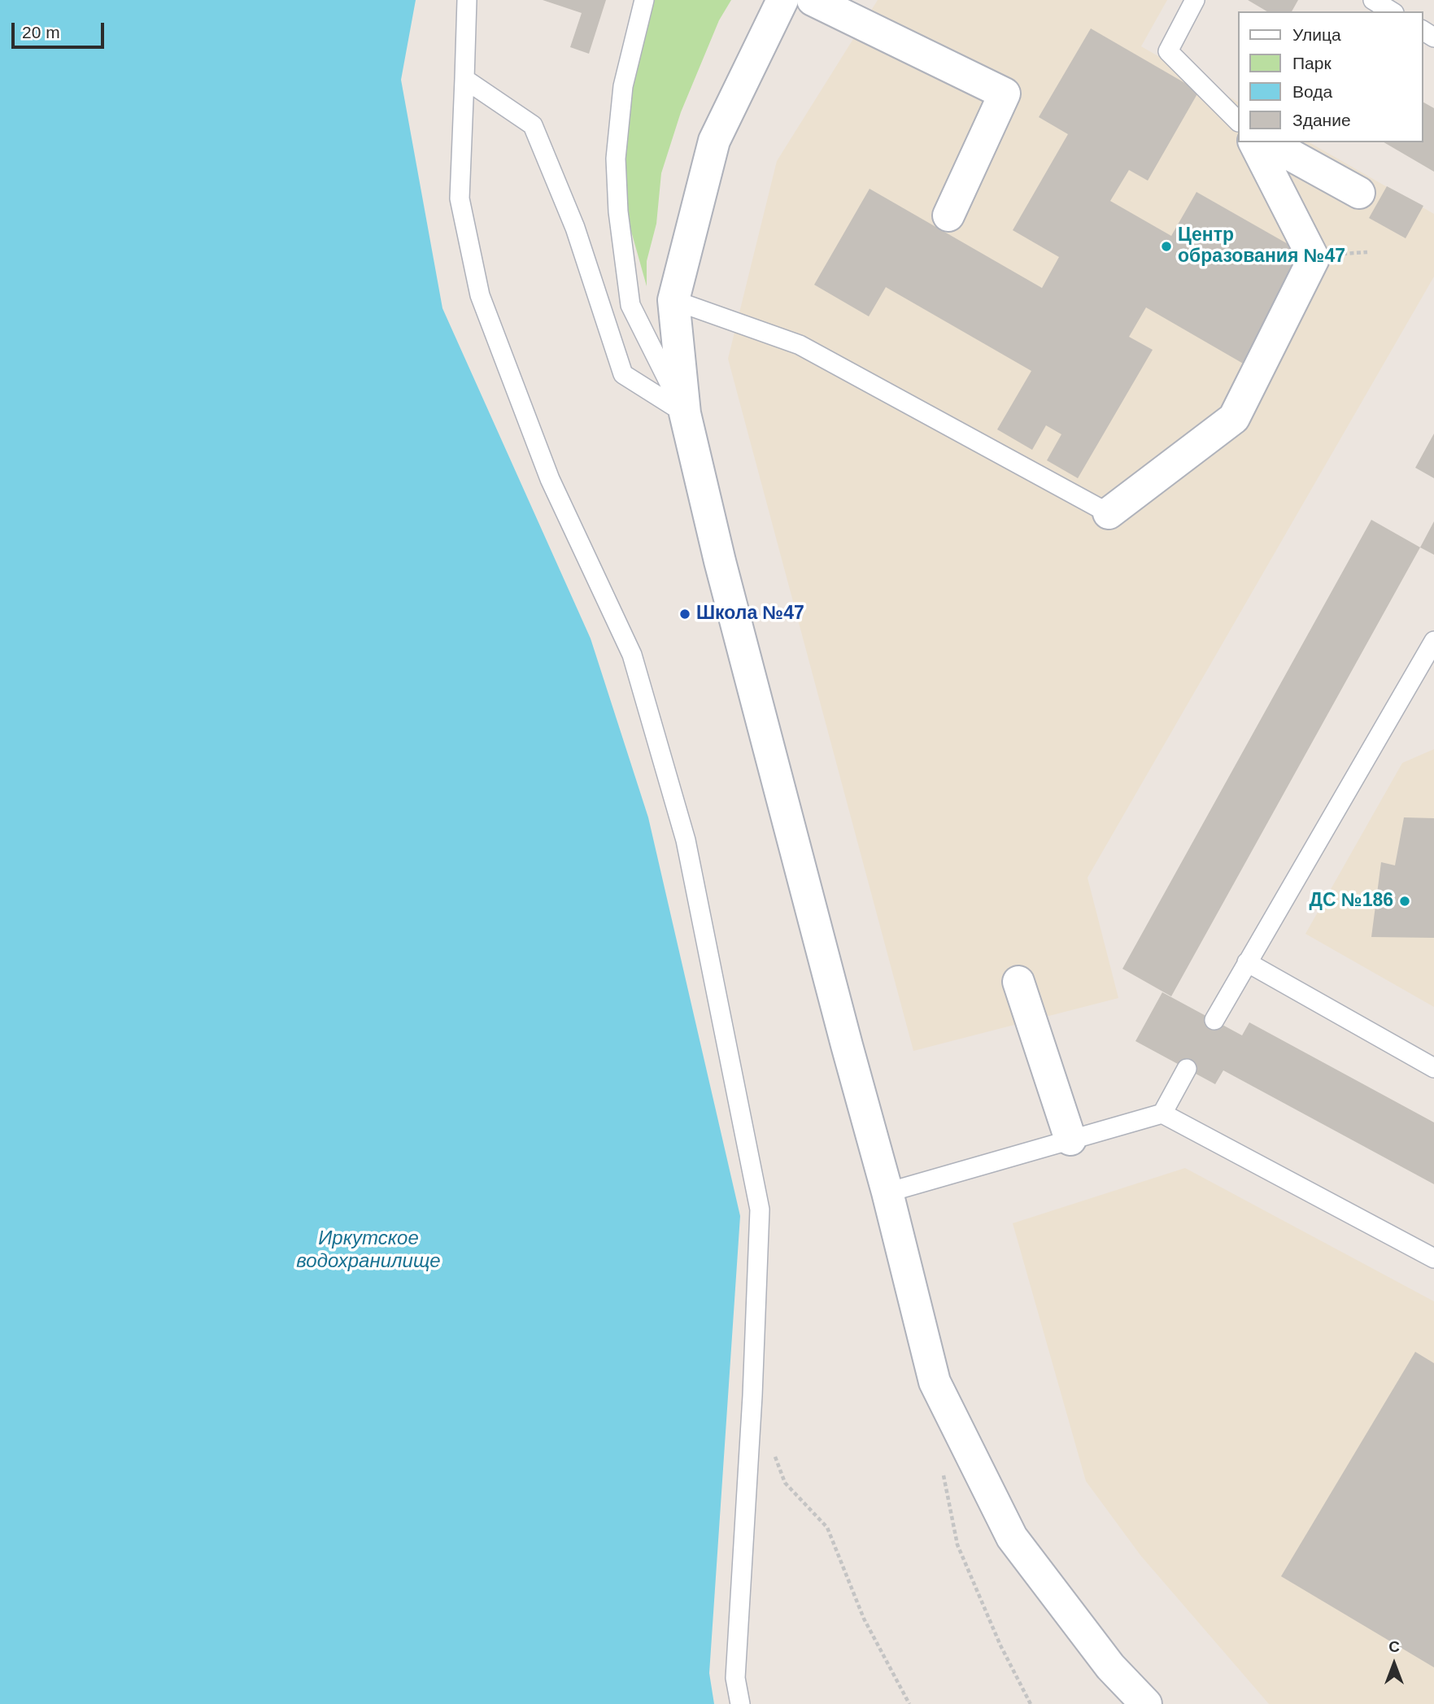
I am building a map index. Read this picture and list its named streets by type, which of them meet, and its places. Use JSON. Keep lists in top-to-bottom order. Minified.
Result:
{"water":["Иркутское водохранилище"],"places":["Центр образования №47","Школа №47","ДС №186"],"legend":["Улица","Парк","Вода","Здание"],"scale_bar":"20 m","north":"top"}
